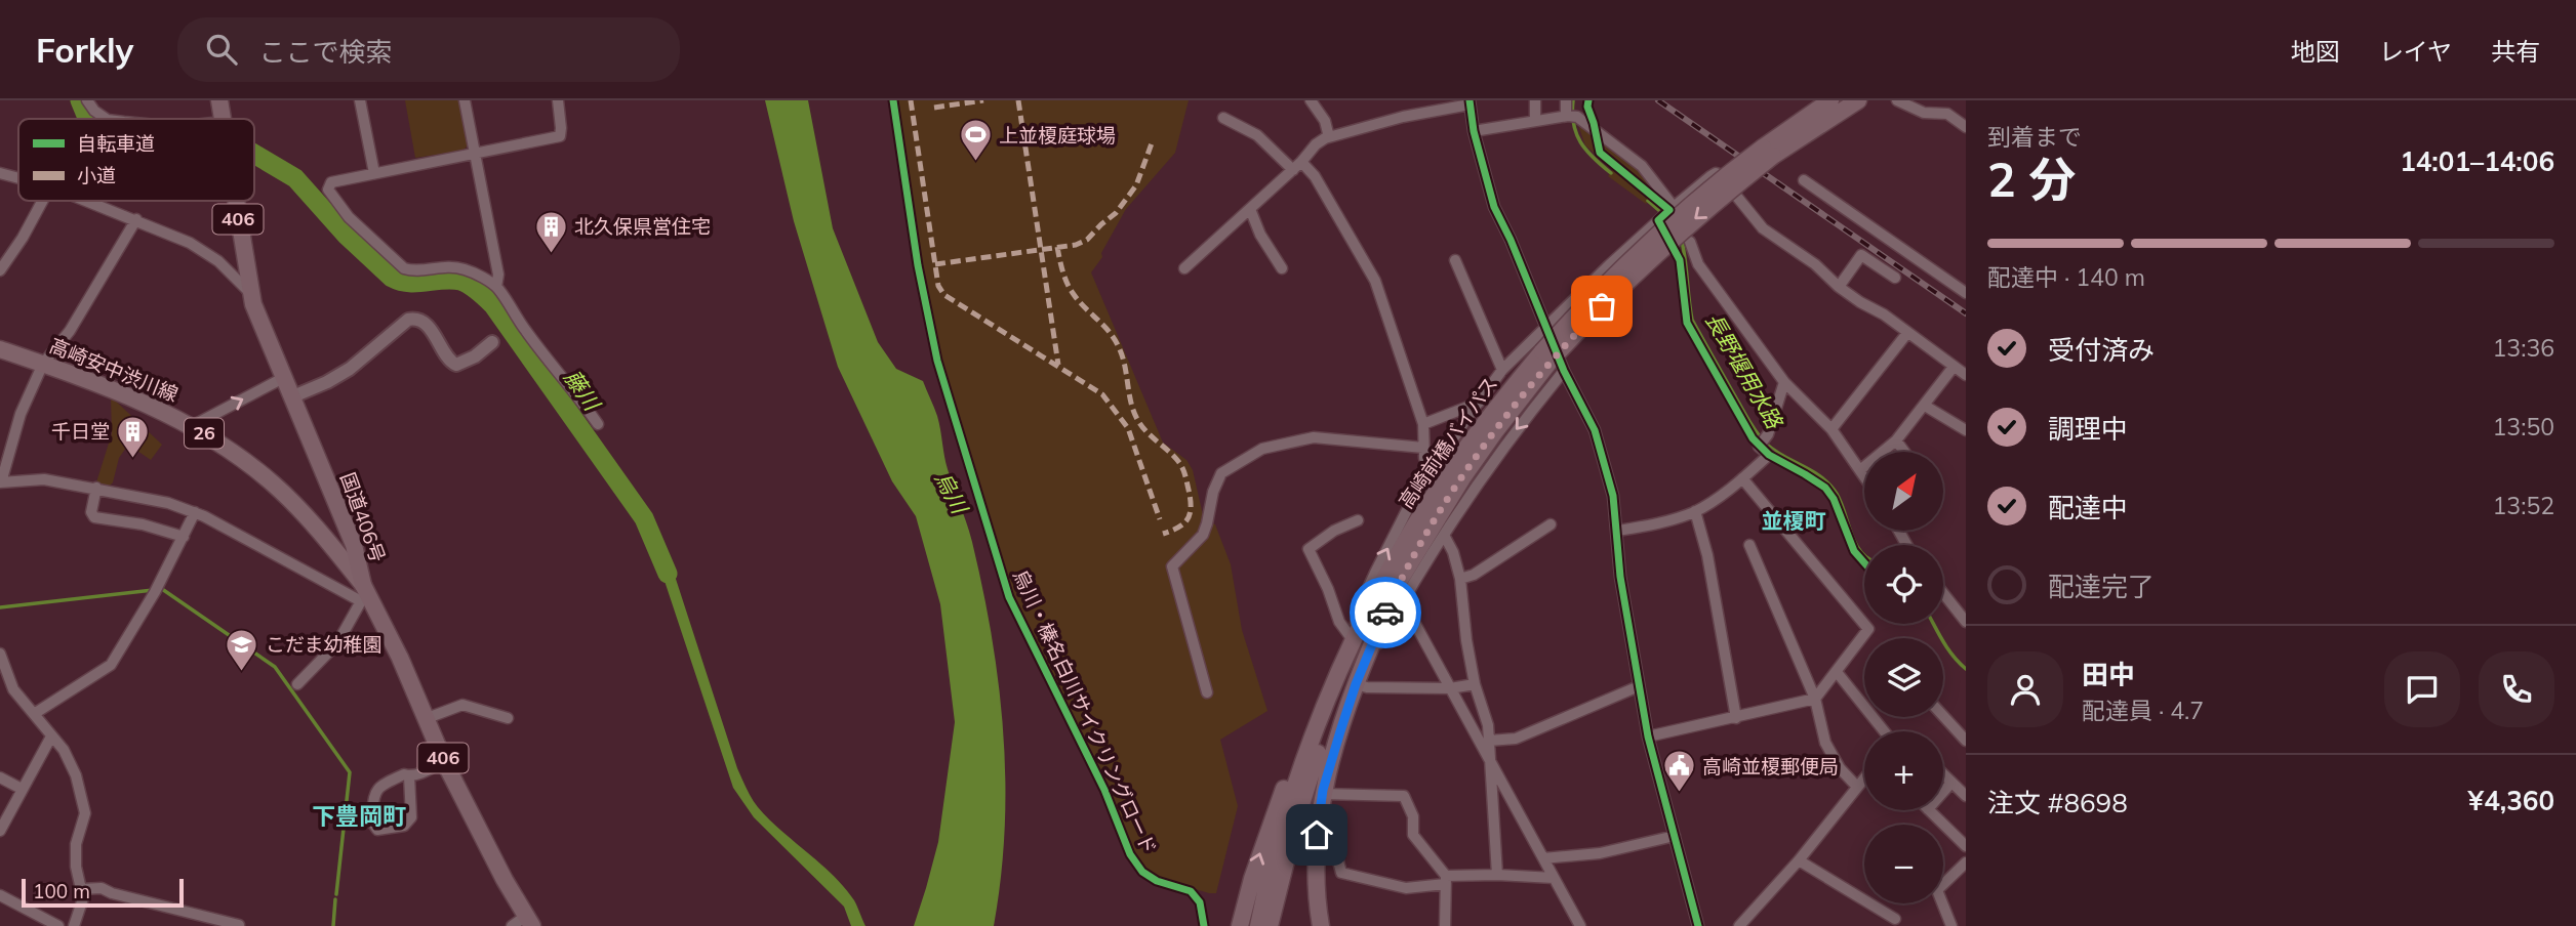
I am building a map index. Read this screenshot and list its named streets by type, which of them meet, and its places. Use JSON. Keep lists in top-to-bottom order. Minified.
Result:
{"streets":{"highway":["406","高崎前橋バイパス","国道406号"],"main road":["高崎安中渋川線","26"],"cycle path":["烏川・榛名白川サイクリングロード"]},"crossings":[["高崎安中渋川線","国道406号"]],"districts":["並榎町","下豊岡町"],"water":["長野堰用水路","藤川","烏川"],"places":{"sports":["上並榎庭球場"],"building":["北久保県営住宅","千日堂"],"school or university":["こだま幼稚園"],"public building":["高崎並榎郵便局"]},"legend":["自転車道","小道"],"scale_bar":"100 m","north":"top right","page":{"header":"Forkly","search":"ここで検索","nav":["地図","レイヤ","共有"],"heading":["2 分","到着まで","14:01–14:06"],"panel":["田中","配達員 · 4.7","注文 #8698","¥4,360"],"bar":"配達中 · 140 m","list":[["受付済み","13:36"],["調理中","13:50"],["配達中","13:52"],"配達完了"],"map_buttons":["+","−"],"scale":"100 m"}}
